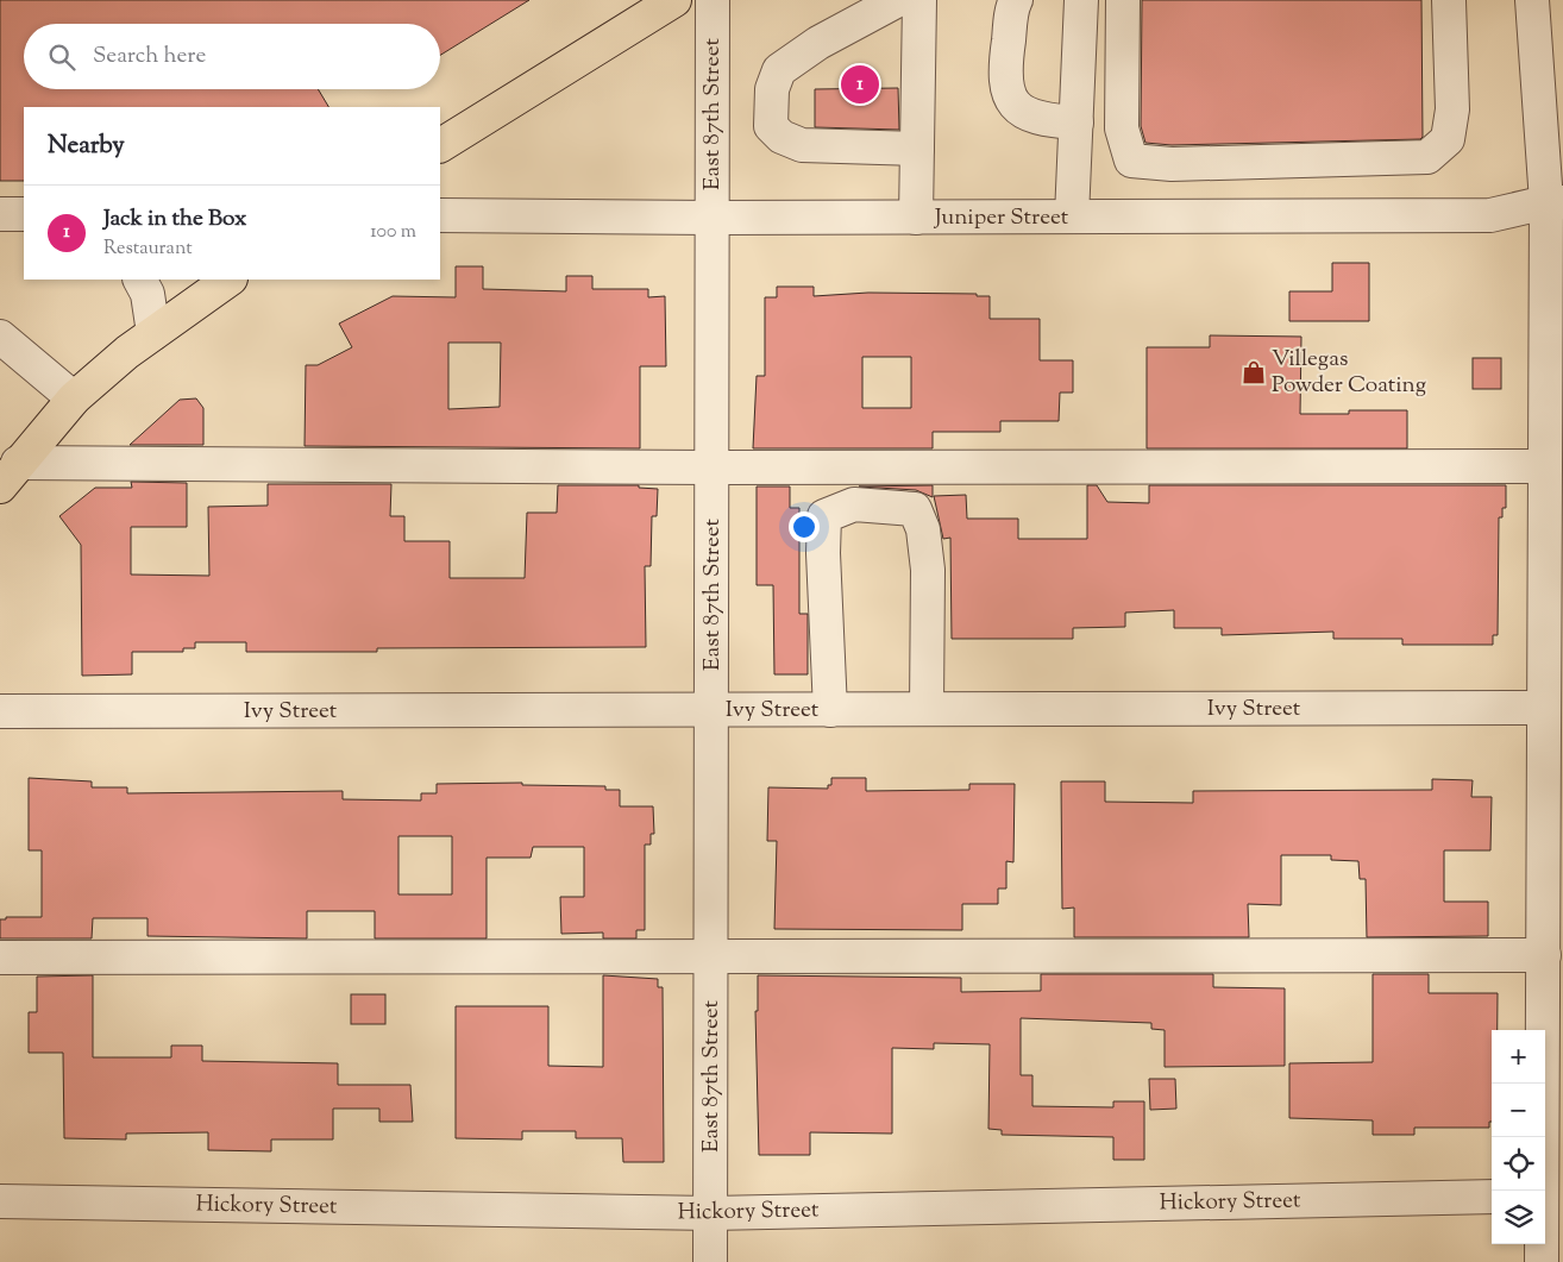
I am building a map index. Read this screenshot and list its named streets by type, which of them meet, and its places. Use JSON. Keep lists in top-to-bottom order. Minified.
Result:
{"streets":{"street":["East 87th Street","Juniper Street","Ivy Street","Hickory Street"]},"crossings":[["East 87th Street","Juniper Street"],["East 87th Street","Ivy Street"],["East 87th Street","Hickory Street"]],"places":{"shop":["Villegas Powder Coating"]},"page":{"search":"Search here","pins":"1","heading":"Nearby","list":[{"mark":"1","name":"Jack in the Box","note":"Restaurant","value":"100 m"}],"map_buttons":["+","−"]}}
